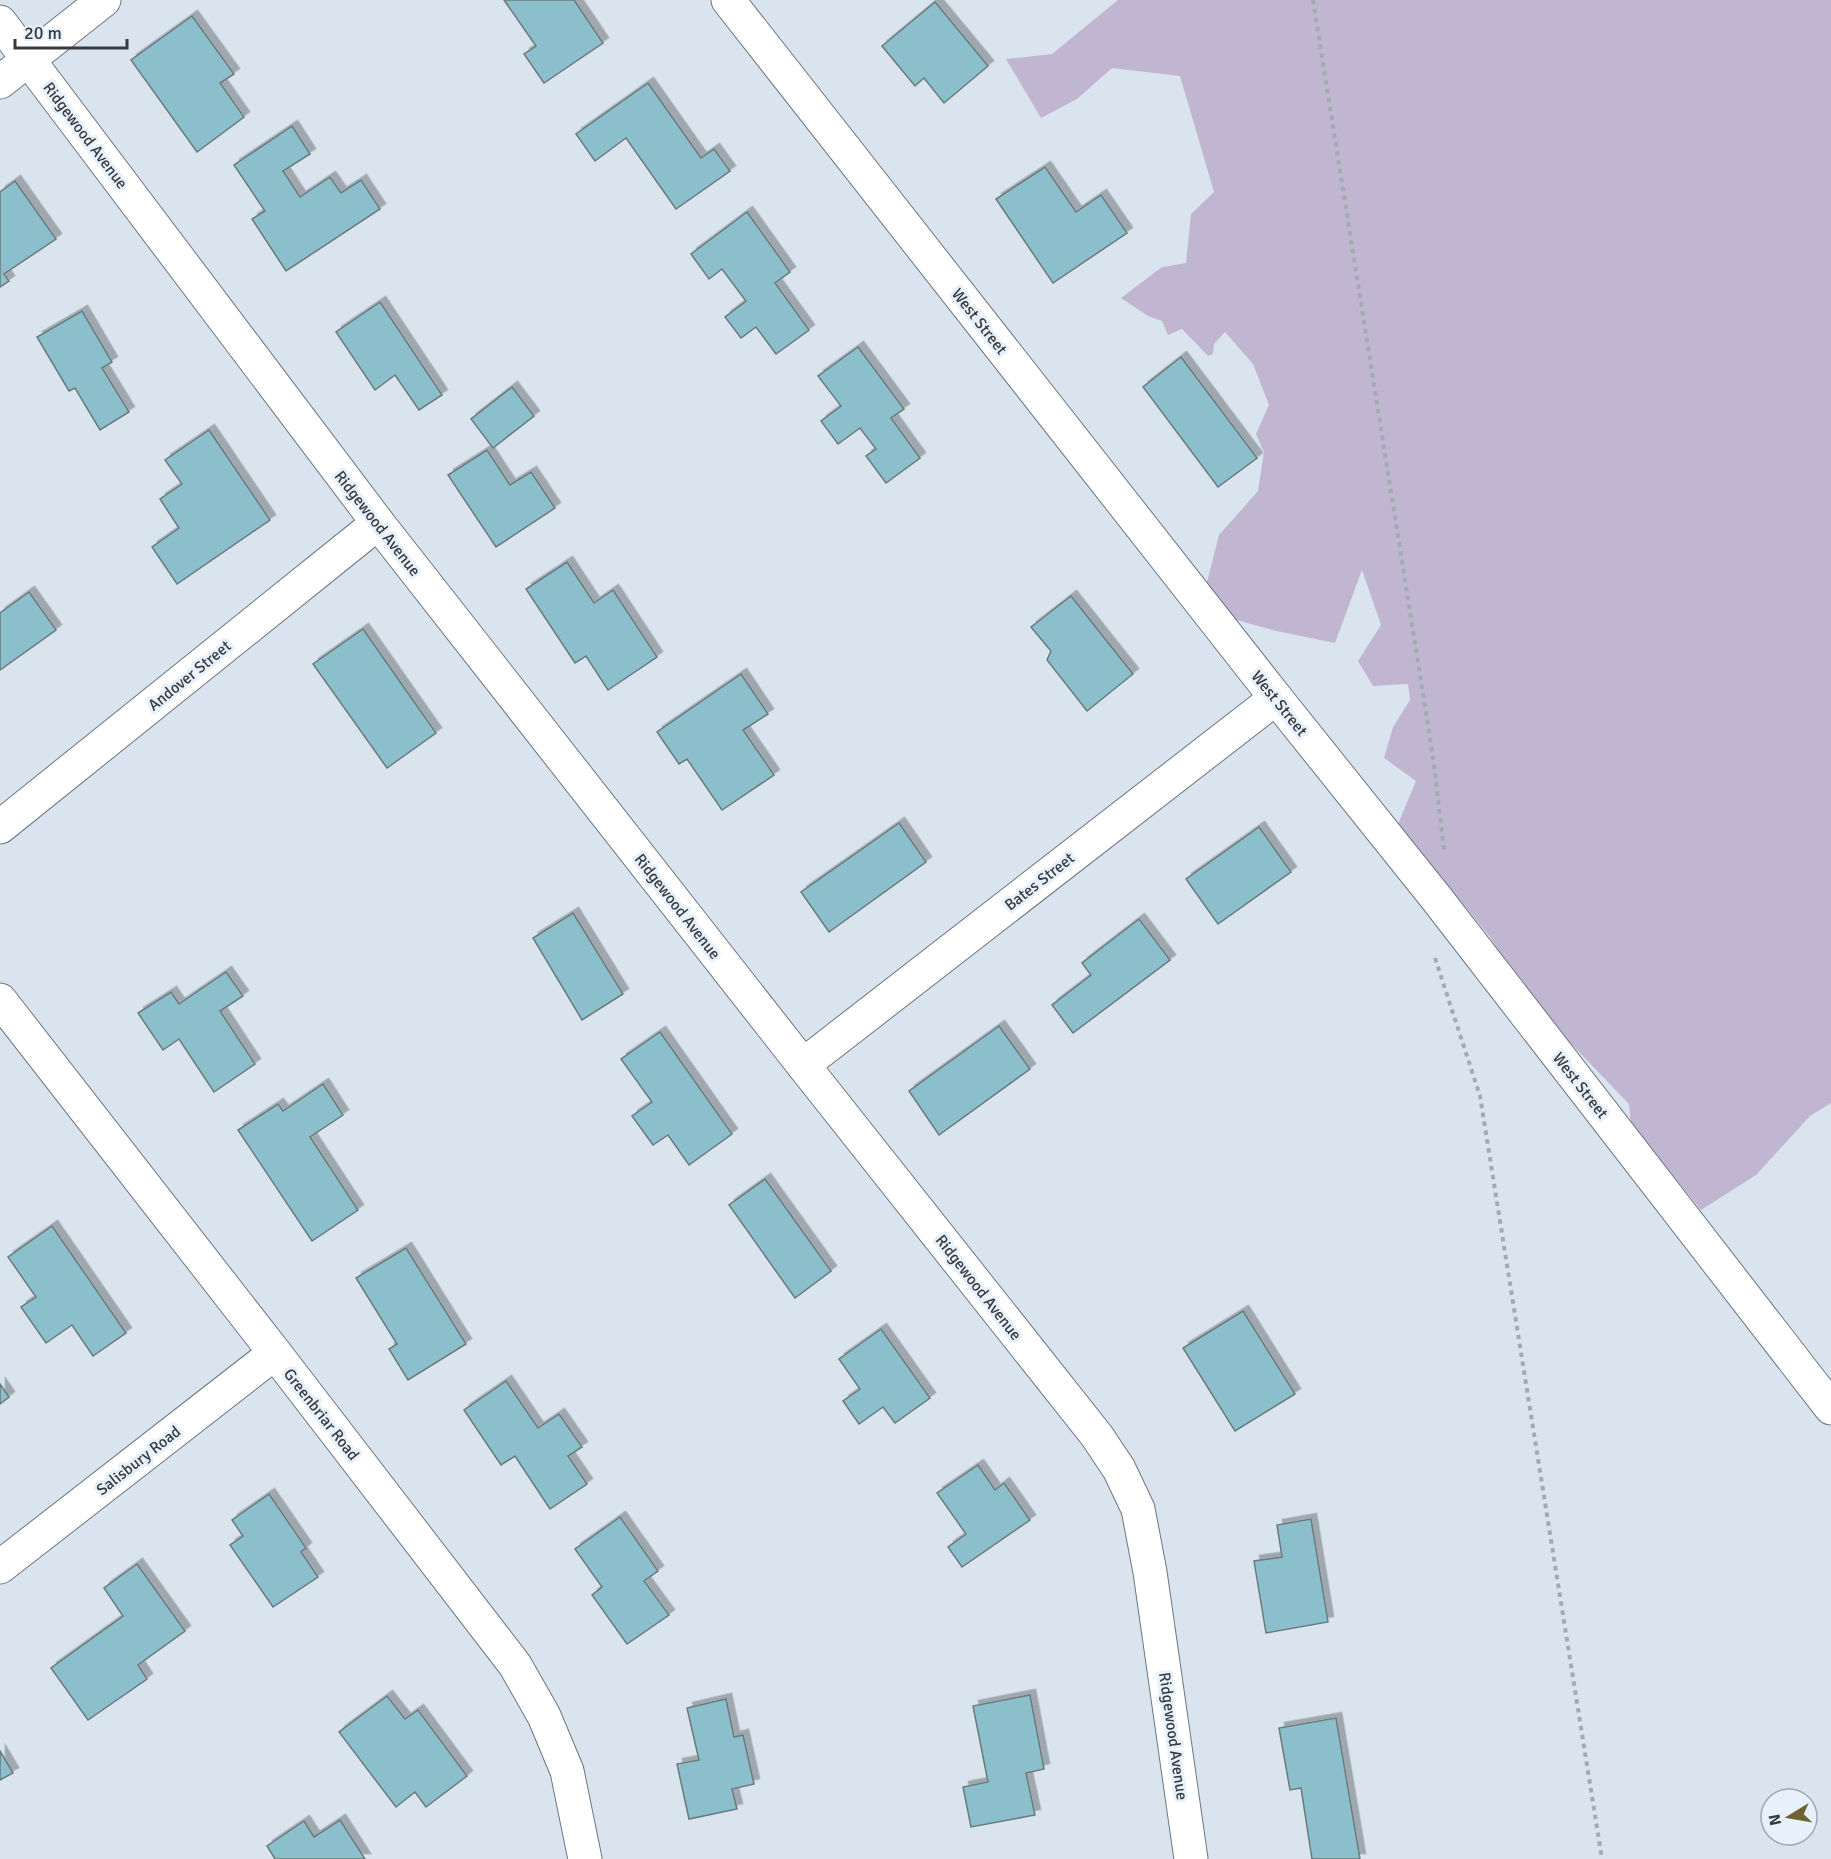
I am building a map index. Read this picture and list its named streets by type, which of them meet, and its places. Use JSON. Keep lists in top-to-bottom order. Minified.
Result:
{"streets":{"street":["Ridgewood Avenue","West Street","Andover Street","Bates Street","Greenbriar Road","Salisbury Road"]},"crossings":[["Ridgewood Avenue","Andover Street"],["Ridgewood Avenue","Bates Street"],["West Street","Bates Street"],["Greenbriar Road","Salisbury Road"]],"scale_bar":"20 m","north":"left"}
